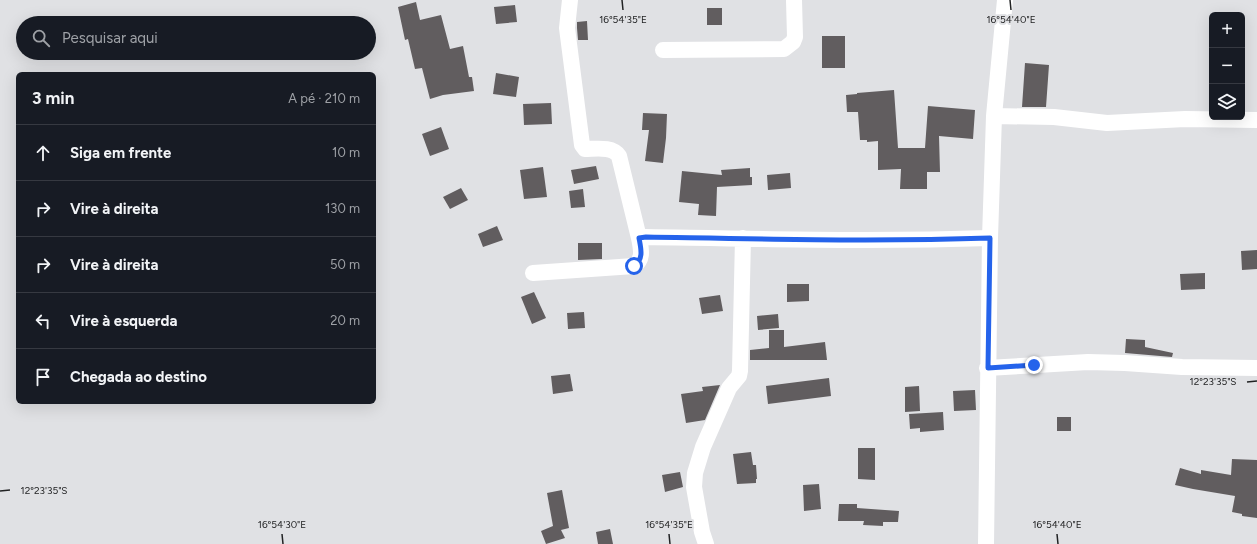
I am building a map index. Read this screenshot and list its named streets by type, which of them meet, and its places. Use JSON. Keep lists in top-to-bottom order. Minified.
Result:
{"page":{"map_buttons":["+","−"],"search":"Pesquisar aqui","heading":["3 min","A pé · 210 m"],"list":[["Siga em frente","10 m"],["Vire à direita","130 m"],["Vire à direita","50 m"],["Vire à esquerda","20 m"],"Chegada ao destino"]},"coordinates":["16°54'35\"E","16°54'40\"E","12°23'35\"S","16°54'30\"E"]}
